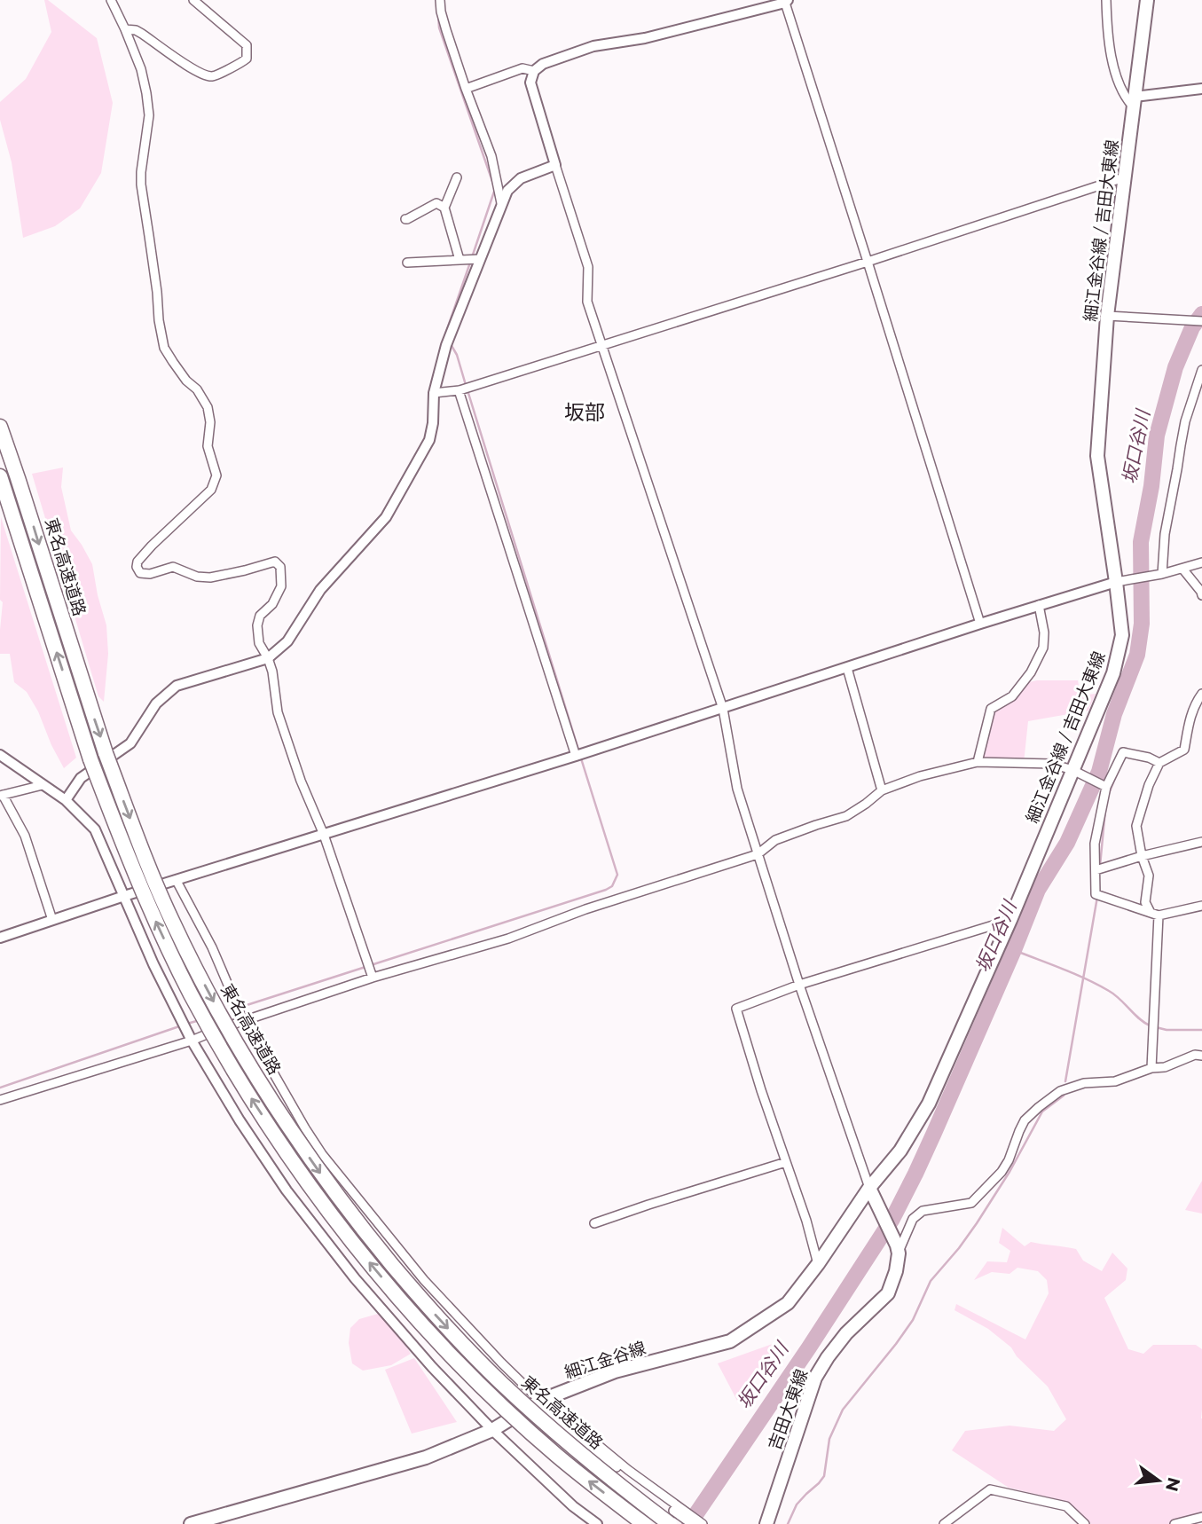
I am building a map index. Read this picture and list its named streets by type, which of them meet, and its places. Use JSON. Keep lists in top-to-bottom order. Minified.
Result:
{"streets":{"highway":["東名高速道路"],"main road":["細江金谷線 / 吉田大東線","細江金谷線","吉田大東線"]},"crossings":[["細江金谷線 / 吉田大東線","細江金谷線"]],"districts":["坂部"],"water":["坂口谷川"],"north":"right"}
